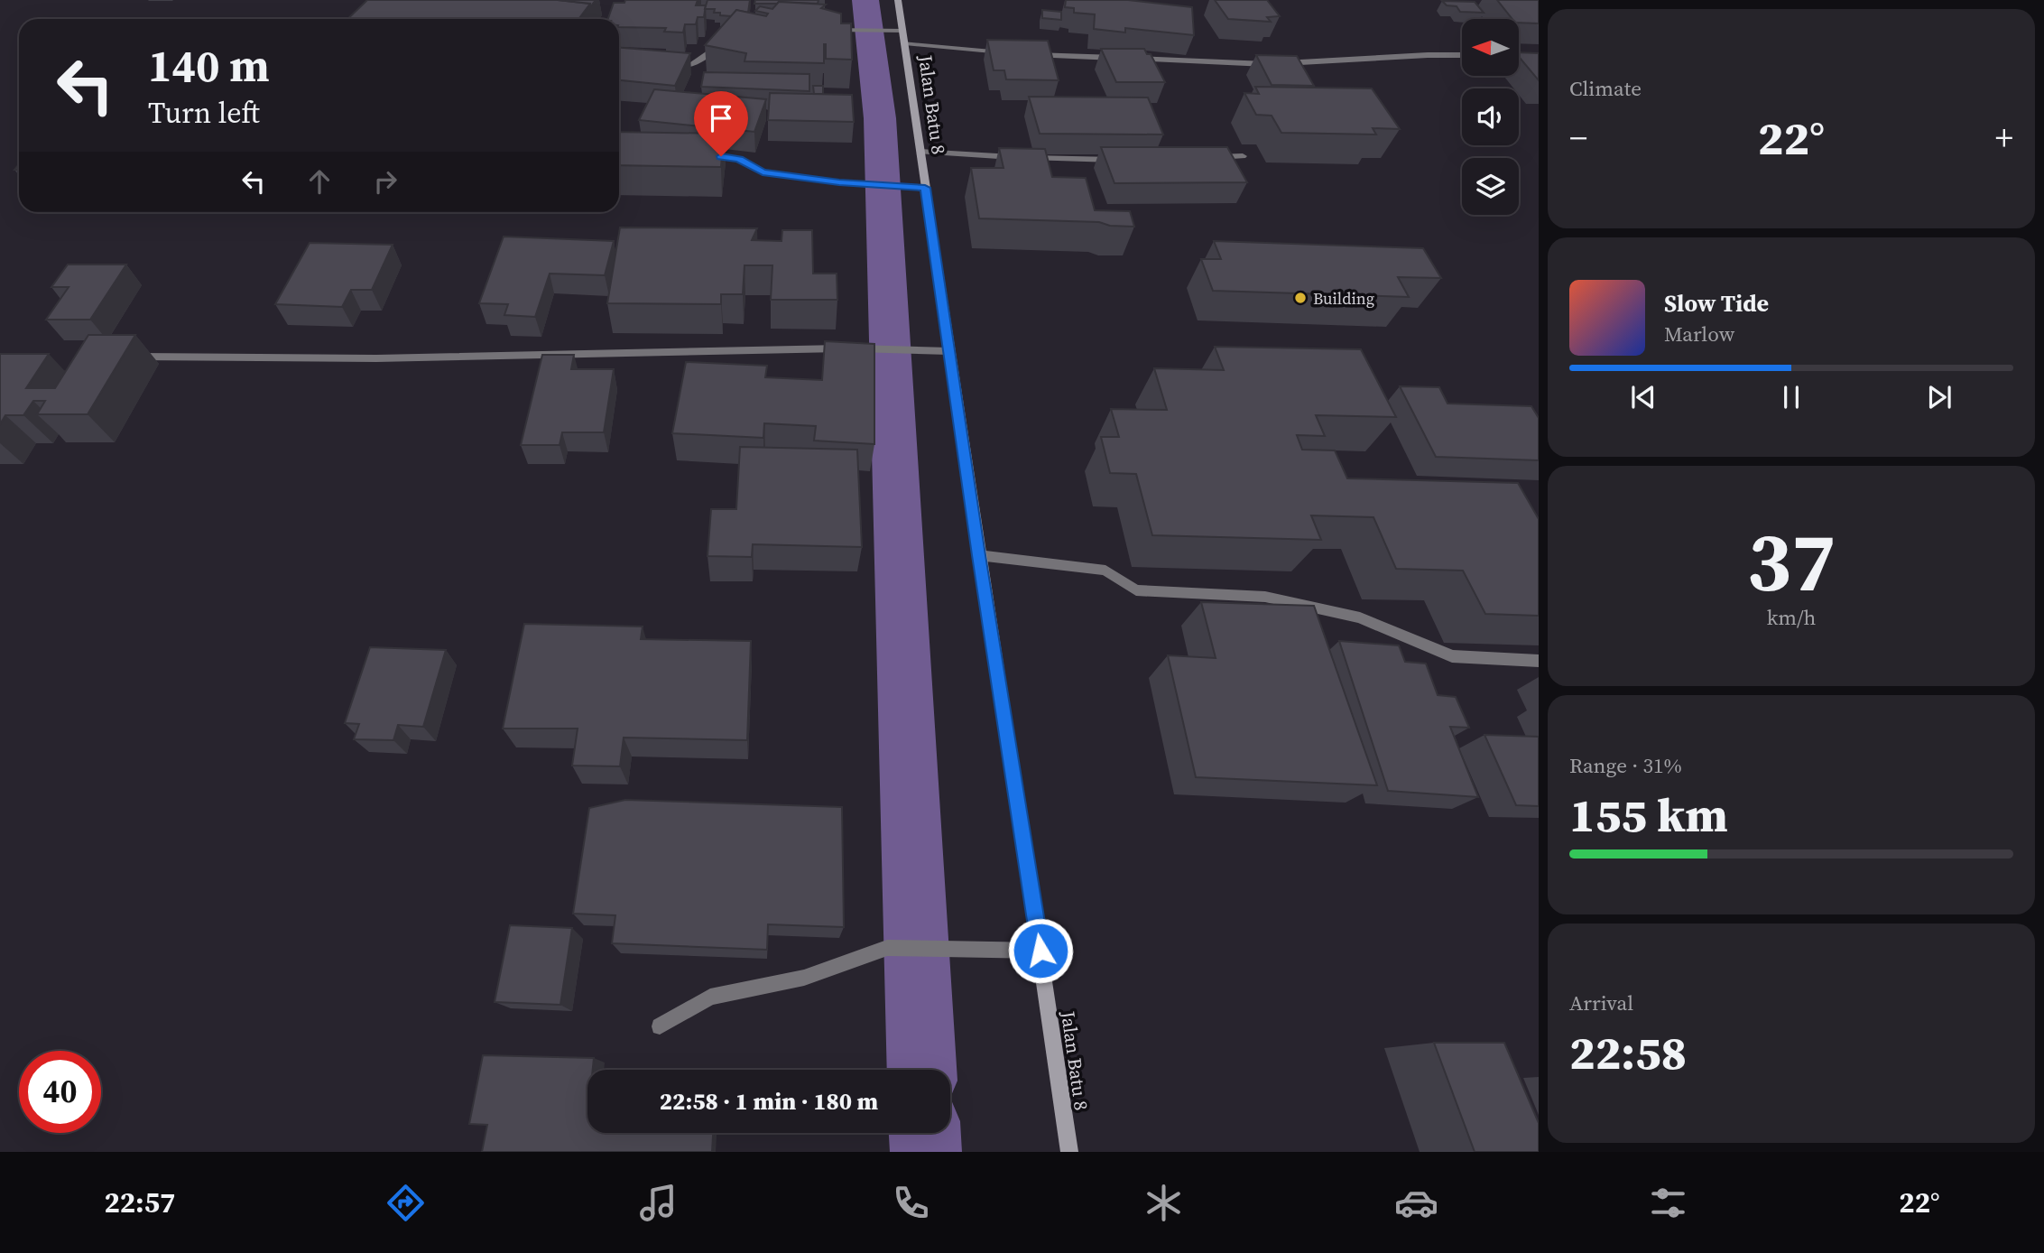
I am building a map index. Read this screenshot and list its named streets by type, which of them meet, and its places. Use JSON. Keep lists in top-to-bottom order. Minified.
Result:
{"streets":{"street":["Jalan Batu 8"]},"places":["Building"],"north":"left","page":{"tile":["Climate",["37","km/h"],["Range · 31%","155 km"],["Arrival","22:58"]],"turn":["140 m","Turn left"],"heat":["−","22°","+"],"song":["Slow Tide","Marlow"],"limit":"40","trip":"22:58 · 1 min · 180 m","tabs":["22:57","22°"]}}
